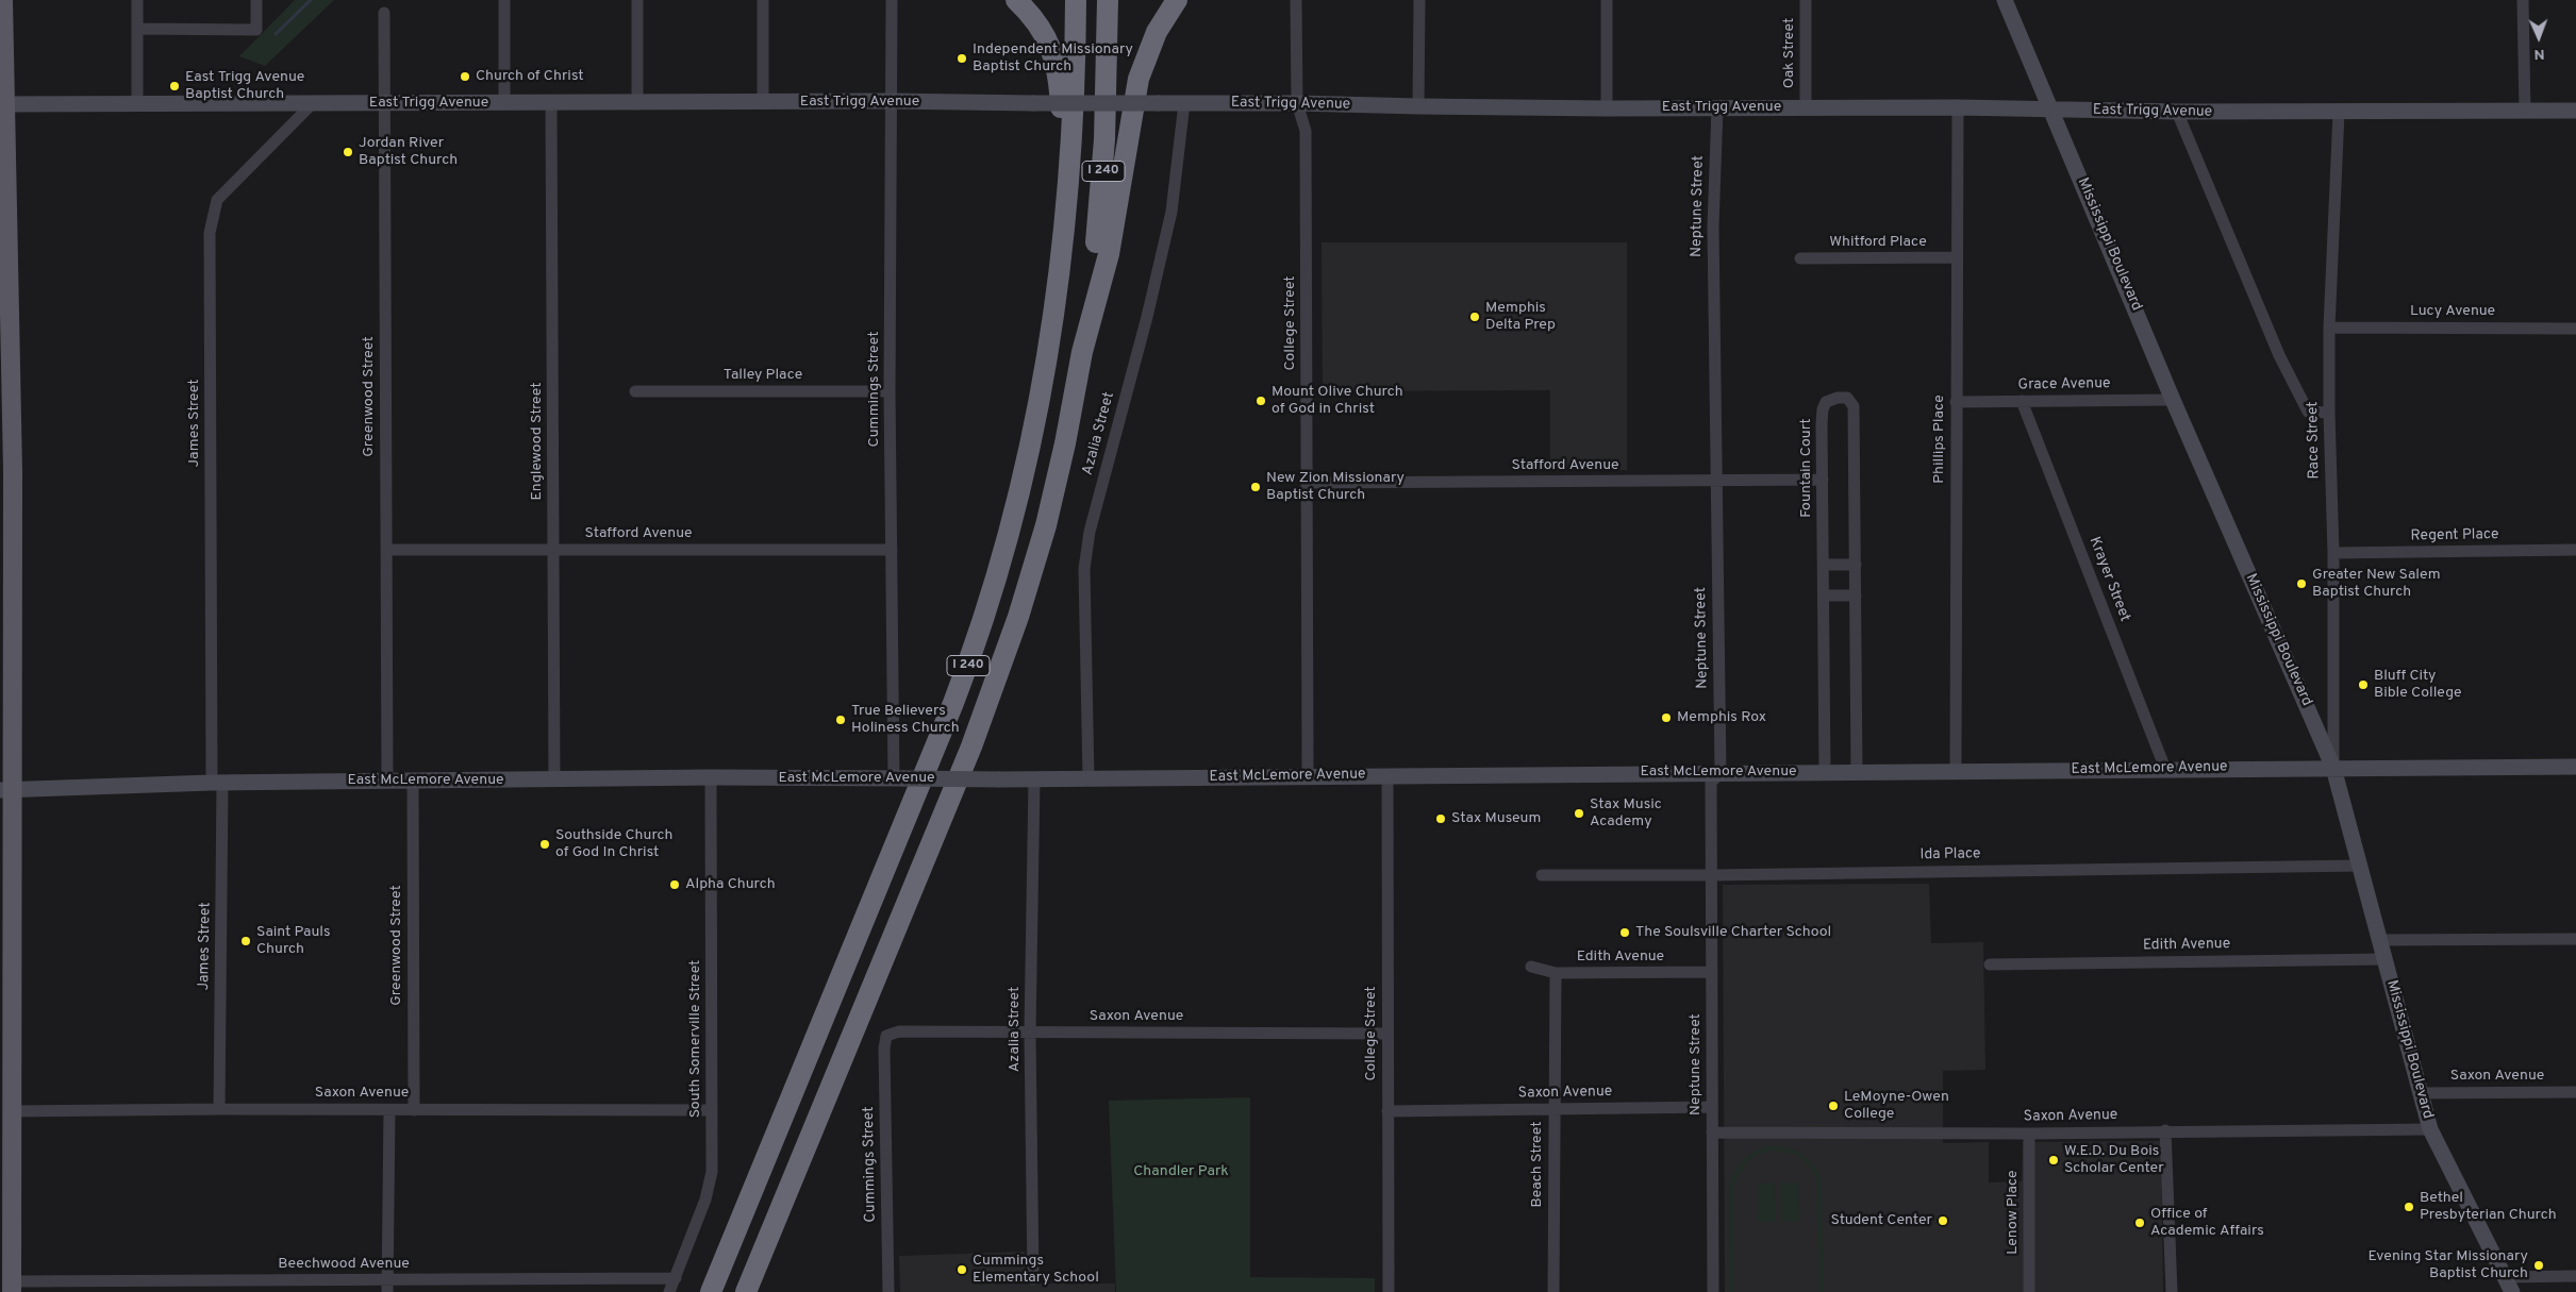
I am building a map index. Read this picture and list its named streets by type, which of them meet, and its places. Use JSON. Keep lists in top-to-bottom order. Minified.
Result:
{"streets":{"highway":["I 240"],"main road":["East Trigg Avenue","Mississippi Boulevard","East McLemore Avenue"],"street":["Oak Street","Neptune Street","Whitford Place","Lucy Avenue","College Street","Talley Place","Grace Avenue","Cummings Street","Greenwood Street","James Street","Azalia Street","Phillips Place","Race Street","Englewood Street","Stafford Avenue","Fountain Court","Regent Place","Krayer Street","Ida Place","Edith Avenue","Saxon Avenue","South Somerville Street","Beach Street","Lenow Place","Beechwood Avenue"]},"crossings":[["Oak Street","East Trigg Avenue"],["East Trigg Avenue","Neptune Street"],["East Trigg Avenue","Mississippi Boulevard"],["East Trigg Avenue","College Street"],["East Trigg Avenue","Cummings Street"],["East Trigg Avenue","Greenwood Street"],["East Trigg Avenue","James Street"],["East Trigg Avenue","Azalia Street"],["East Trigg Avenue","Phillips Place"],["East Trigg Avenue","Race Street"],["East Trigg Avenue","Englewood Street"],["Neptune Street","Stafford Avenue"],["Neptune Street","East McLemore Avenue"],["Neptune Street","Ida Place"],["Neptune Street","Edith Avenue"],["Neptune Street","Saxon Avenue"],["Whitford Place","Phillips Place"],["Mississippi Boulevard","Grace Avenue"],["Mississippi Boulevard","Race Street"],["Mississippi Boulevard","East McLemore Avenue"],["Mississippi Boulevard","Ida Place"],["Mississippi Boulevard","Edith Avenue"],["Mississippi Boulevard","Saxon Avenue"],["Lucy Avenue","Race Street"],["College Street","Stafford Avenue"],["College Street","East McLemore Avenue"],["College Street","Saxon Avenue"],["Talley Place","Cummings Street"],["Grace Avenue","Phillips Place"],["Grace Avenue","Krayer Street"],["Cummings Street","Stafford Avenue"],["Cummings Street","East McLemore Avenue"],["Cummings Street","Saxon Avenue"],["Greenwood Street","Stafford Avenue"],["Greenwood Street","East McLemore Avenue"],["Greenwood Street","Saxon Avenue"],["James Street","East McLemore Avenue"],["James Street","Saxon Avenue"],["Azalia Street","East McLemore Avenue"],["Azalia Street","Saxon Avenue"],["Phillips Place","East McLemore Avenue"],["Race Street","Regent Place"],["Race Street","East McLemore Avenue"],["Englewood Street","Stafford Avenue"],["Englewood Street","East McLemore Avenue"],["Stafford Avenue","Fountain Court"],["Fountain Court","East McLemore Avenue"],["Krayer Street","East McLemore Avenue"],["East McLemore Avenue","South Somerville Street"],["Edith Avenue","Beach Street"],["Saxon Avenue","South Somerville Street"],["Saxon Avenue","Beach Street"],["Saxon Avenue","Lenow Place"],["South Somerville Street","Beechwood Avenue"]],"parks":["Chandler Park"],"places":["Independent Missionary Baptist Church","Church of Christ","East Trigg Avenue Baptist Church","Jordan River Baptist Church","Memphis Delta Prep","Mount Olive Church of God in Christ","New Zion Missionary Baptist Church","Greater New Salem Baptist Church","Bluff City Bible College","Memphis Rox","True Believers Holiness Church","Stax Music Academy","Stax Museum","Southside Church of God In Christ","Alpha Church","The Soulsville Charter School","Saint Pauls Church","LeMoyne-Owen College","W.E.D. Du Bois Scholar Center","Bethel Presbyterian Church","Student Center","Office of Academic Affairs","Evening Star Missionary Baptist Church","Cummings Elementary School"],"north":"bottom"}
